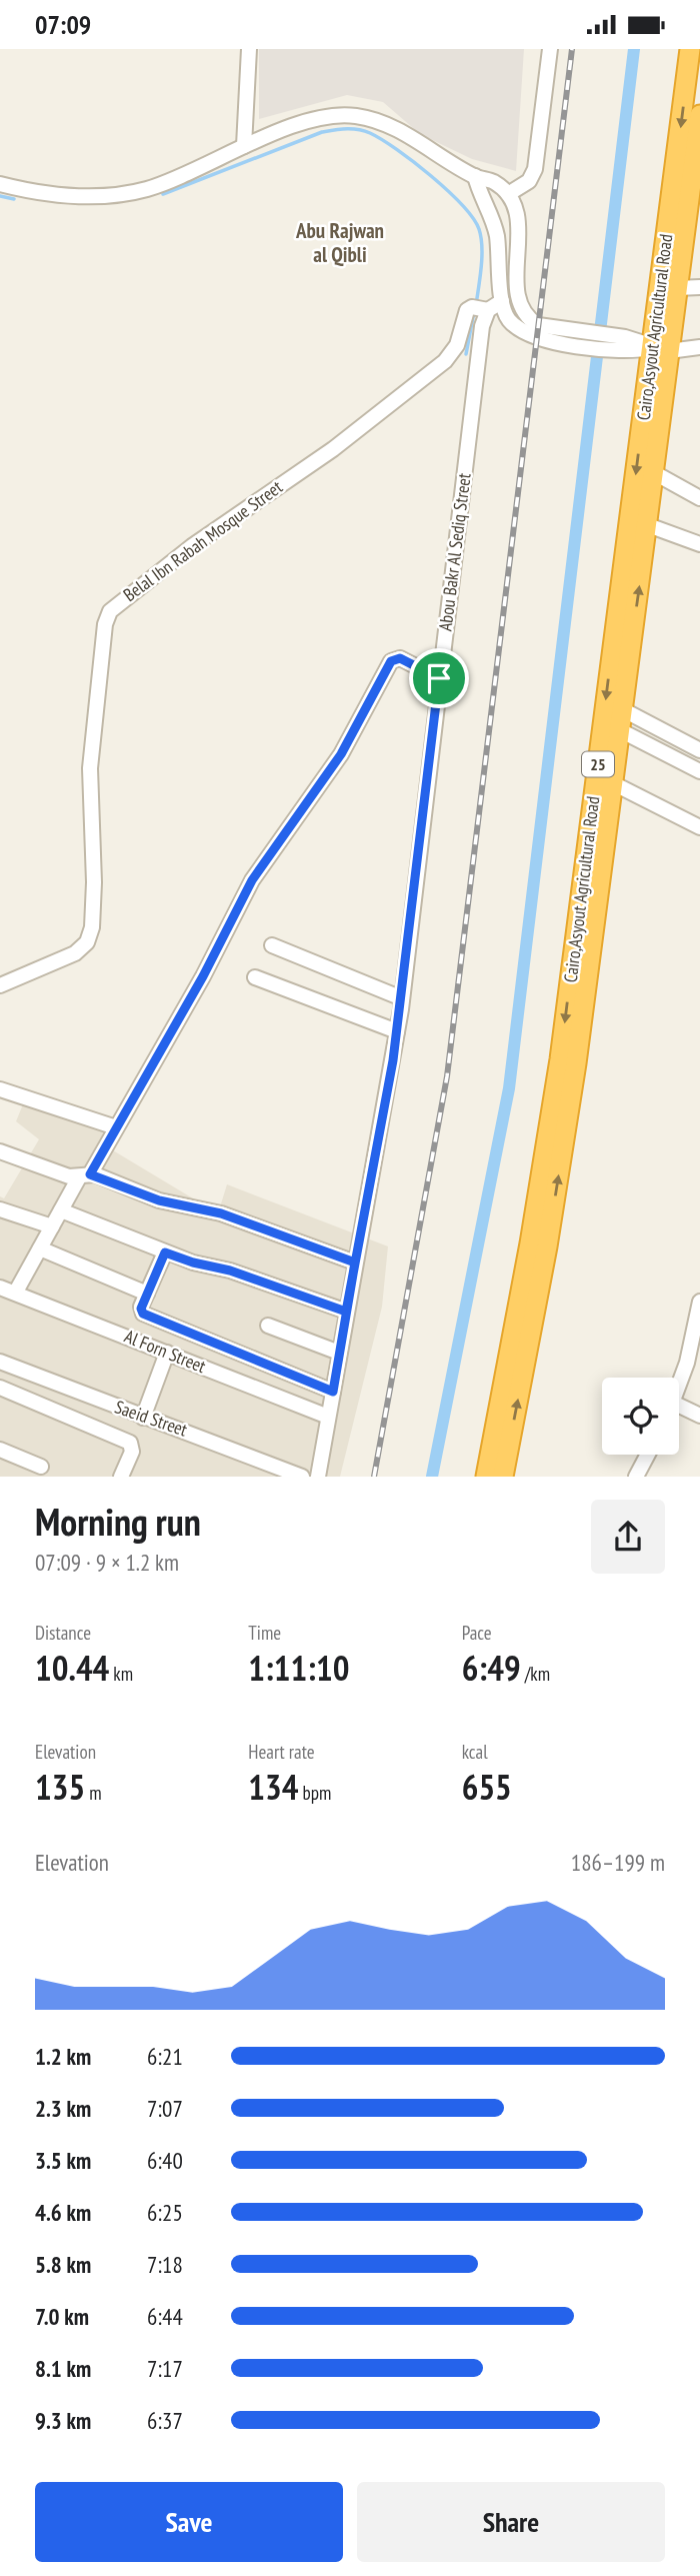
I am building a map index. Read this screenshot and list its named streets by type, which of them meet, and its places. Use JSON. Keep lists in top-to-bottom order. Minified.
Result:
{"streets":{"highway":["Cairo,Asyout Agricultural Road","25"],"street":["Belal Ibn Rabah Mosque Street","Abou Bakr Al Sediq Street","Al Forn Street","Saeid Street"]},"crossings":[["Belal Ibn Rabah Mosque Street","Abou Bakr Al Sediq Street"],["Abou Bakr Al Sediq Street","Al Forn Street"]],"districts":["Abu Rajwan al Qibli"],"page":{"status":"07:09","heading":["Morning run","07:09 · 9 × 1.2 km"],"stats":[["Distance","10.44 km"],["Time","1:11:10"],["Pace","6:49 /km"],["Elevation","135 m"],["Heart rate","134 bpm"],["kcal","655"]],"chart":["Elevation","186–199 m"],"list":[{"name":"1.2 km","note":"6:21"},{"name":"2.3 km","note":"7:07"},{"name":"3.5 km","note":"6:40"},{"name":"4.6 km","note":"6:25"},{"name":"5.8 km","note":"7:18"},{"name":"7.0 km","note":"6:44"},{"name":"8.1 km","note":"7:17"},{"name":"9.3 km","note":"6:37"}],"buttons":["Save","Share"]}}
